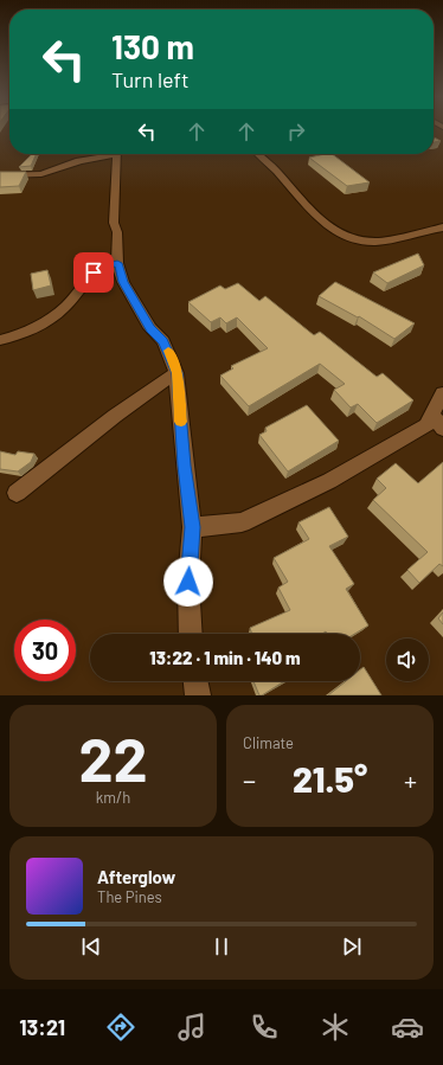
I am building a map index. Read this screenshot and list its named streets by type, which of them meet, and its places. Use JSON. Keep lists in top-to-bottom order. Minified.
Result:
{"page":{"turn":["130 m","Turn left"],"limit":"30","trip":"13:22 · 1 min · 140 m","tile":[["22","km/h"],"Climate"],"heat":["−","21.5°","+"],"song":["Afterglow","The Pines"],"tabs":"13:21"}}
